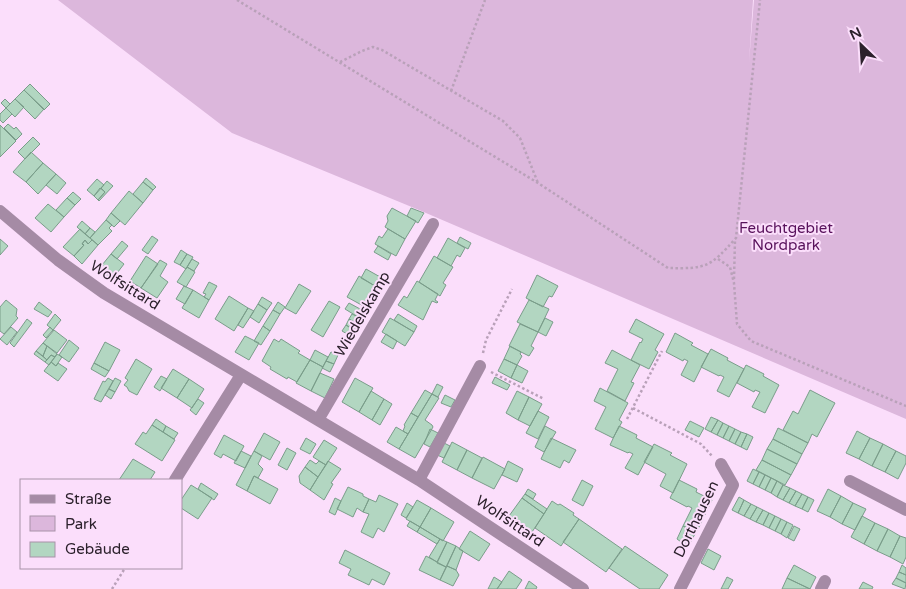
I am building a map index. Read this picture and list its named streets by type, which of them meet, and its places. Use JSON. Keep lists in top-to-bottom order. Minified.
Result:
{"streets":{"street":["Wolfsittard","Wiedelskamp","Dorthausen"]},"crossings":[["Wolfsittard","Wiedelskamp"]],"parks":["Feuchtgebiet Nordpark"],"legend":["Straße","Park","Gebäude"],"north":"top left"}
